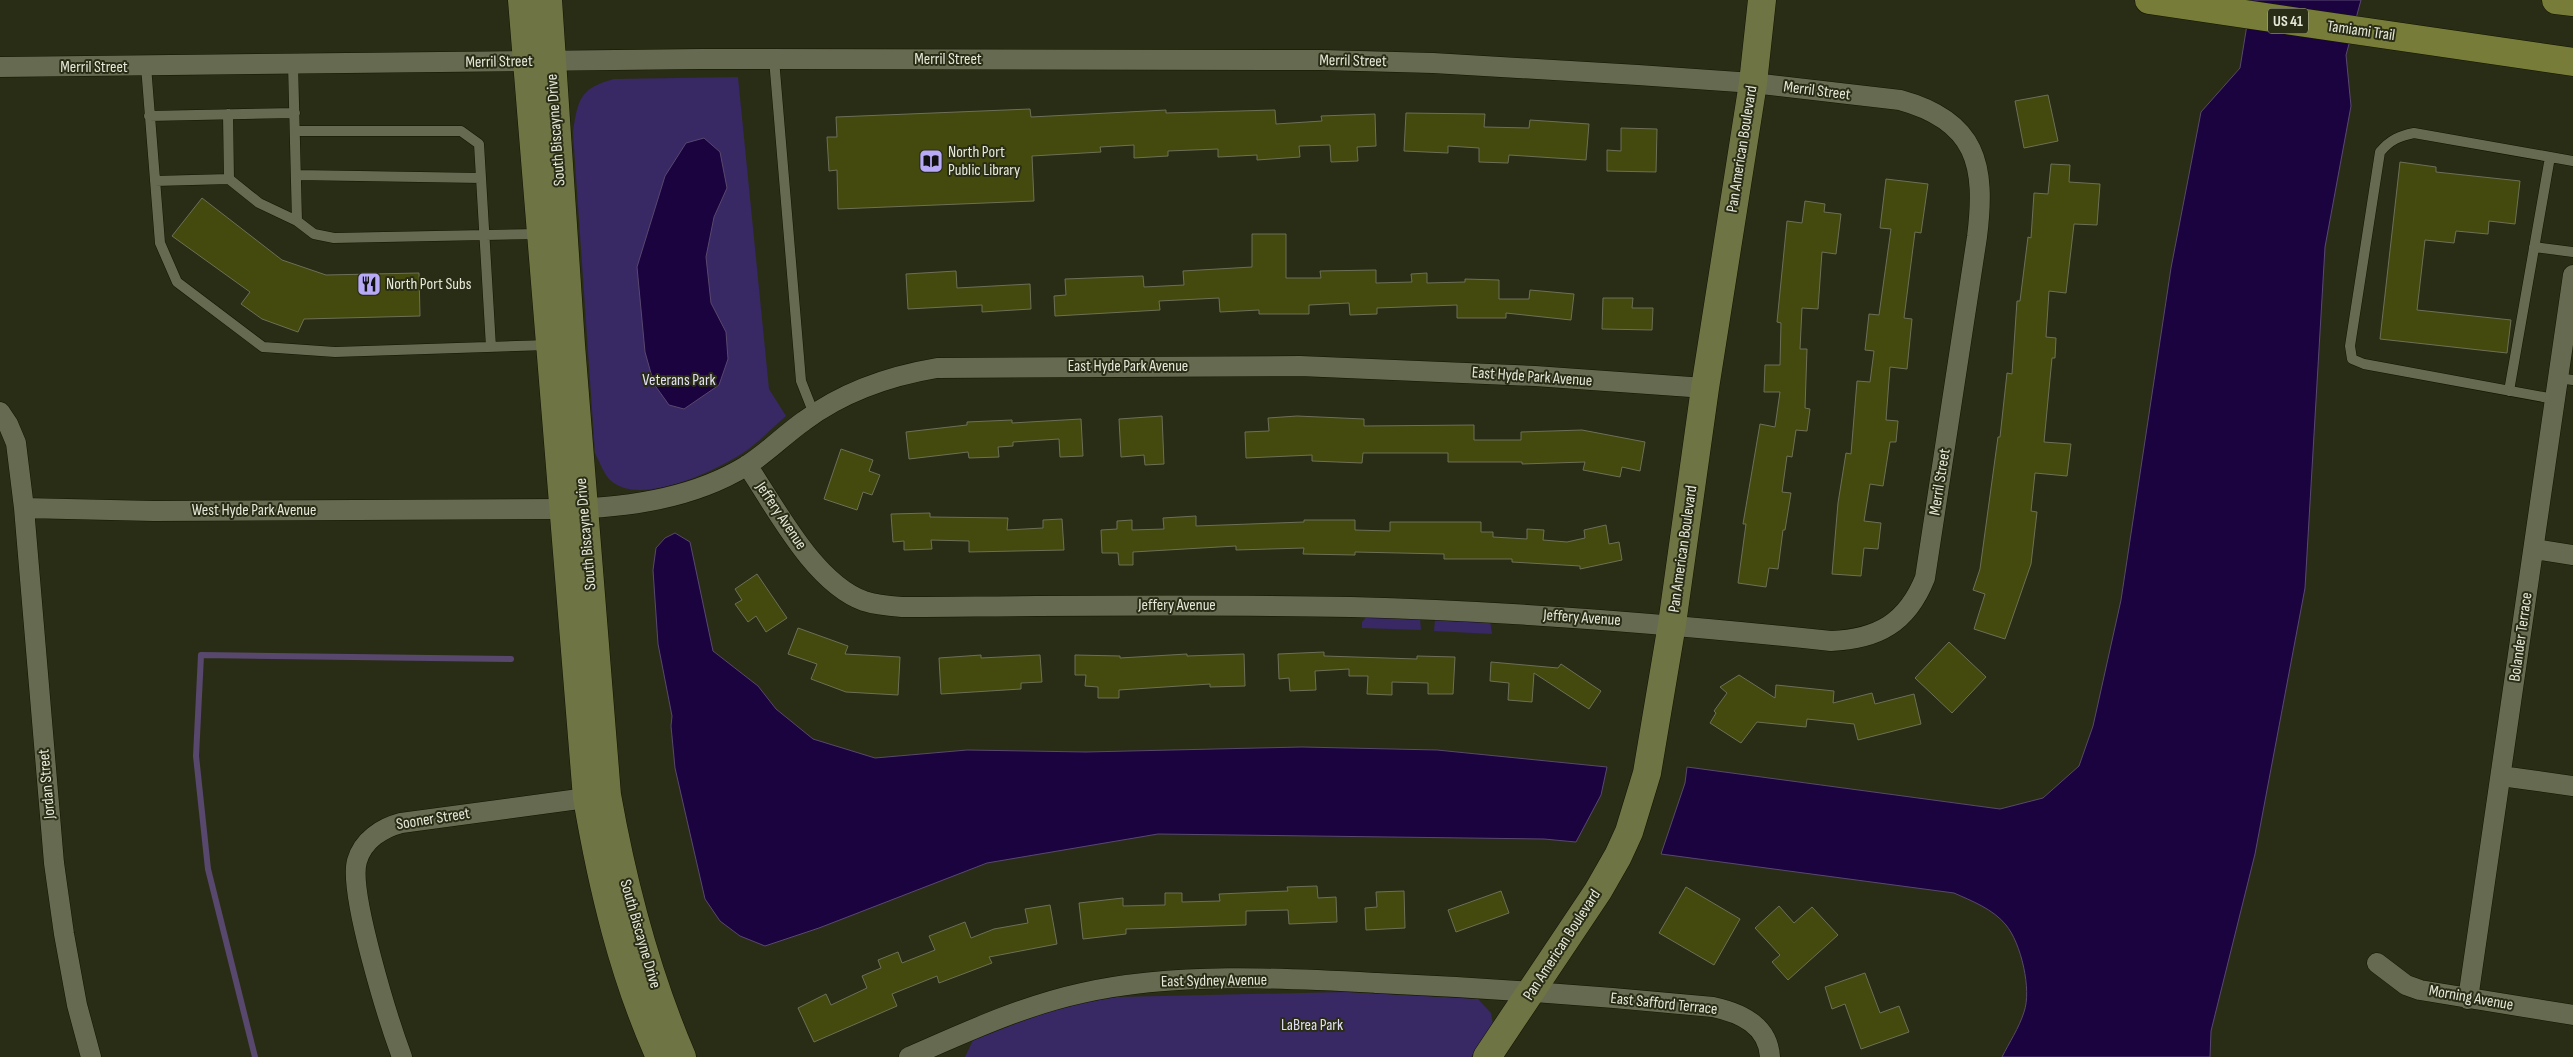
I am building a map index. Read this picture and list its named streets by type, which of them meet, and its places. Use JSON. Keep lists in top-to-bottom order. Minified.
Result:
{"streets":{"main road":["US 41","Tamiami Trail"],"street":["Merril Street","South Biscayne Drive","Pan American Boulevard","East Hyde Park Avenue","West Hyde Park Avenue","Jeffery Avenue","Bolander Terrace","Jordan Street","Sooner Street","East Sydney Avenue","Morning Avenue","East Safford Terrace"]},"crossings":[["Merril Street","South Biscayne Drive"],["Merril Street","Pan American Boulevard"],["Merril Street","Jeffery Avenue"],["South Biscayne Drive","East Hyde Park Avenue"],["South Biscayne Drive","West Hyde Park Avenue"],["South Biscayne Drive","Sooner Street"],["Pan American Boulevard","East Hyde Park Avenue"],["Pan American Boulevard","Jeffery Avenue"],["Pan American Boulevard","East Sydney Avenue"],["Pan American Boulevard","East Safford Terrace"],["East Hyde Park Avenue","West Hyde Park Avenue"],["East Hyde Park Avenue","Jeffery Avenue"],["West Hyde Park Avenue","Jordan Street"],["Bolander Terrace","Morning Avenue"],["East Sydney Avenue","East Safford Terrace"]],"parks":["Veterans Park","LaBrea Park"],"places":{"library":["North Port Public Library"],"restaurant":["North Port Subs"]}}
